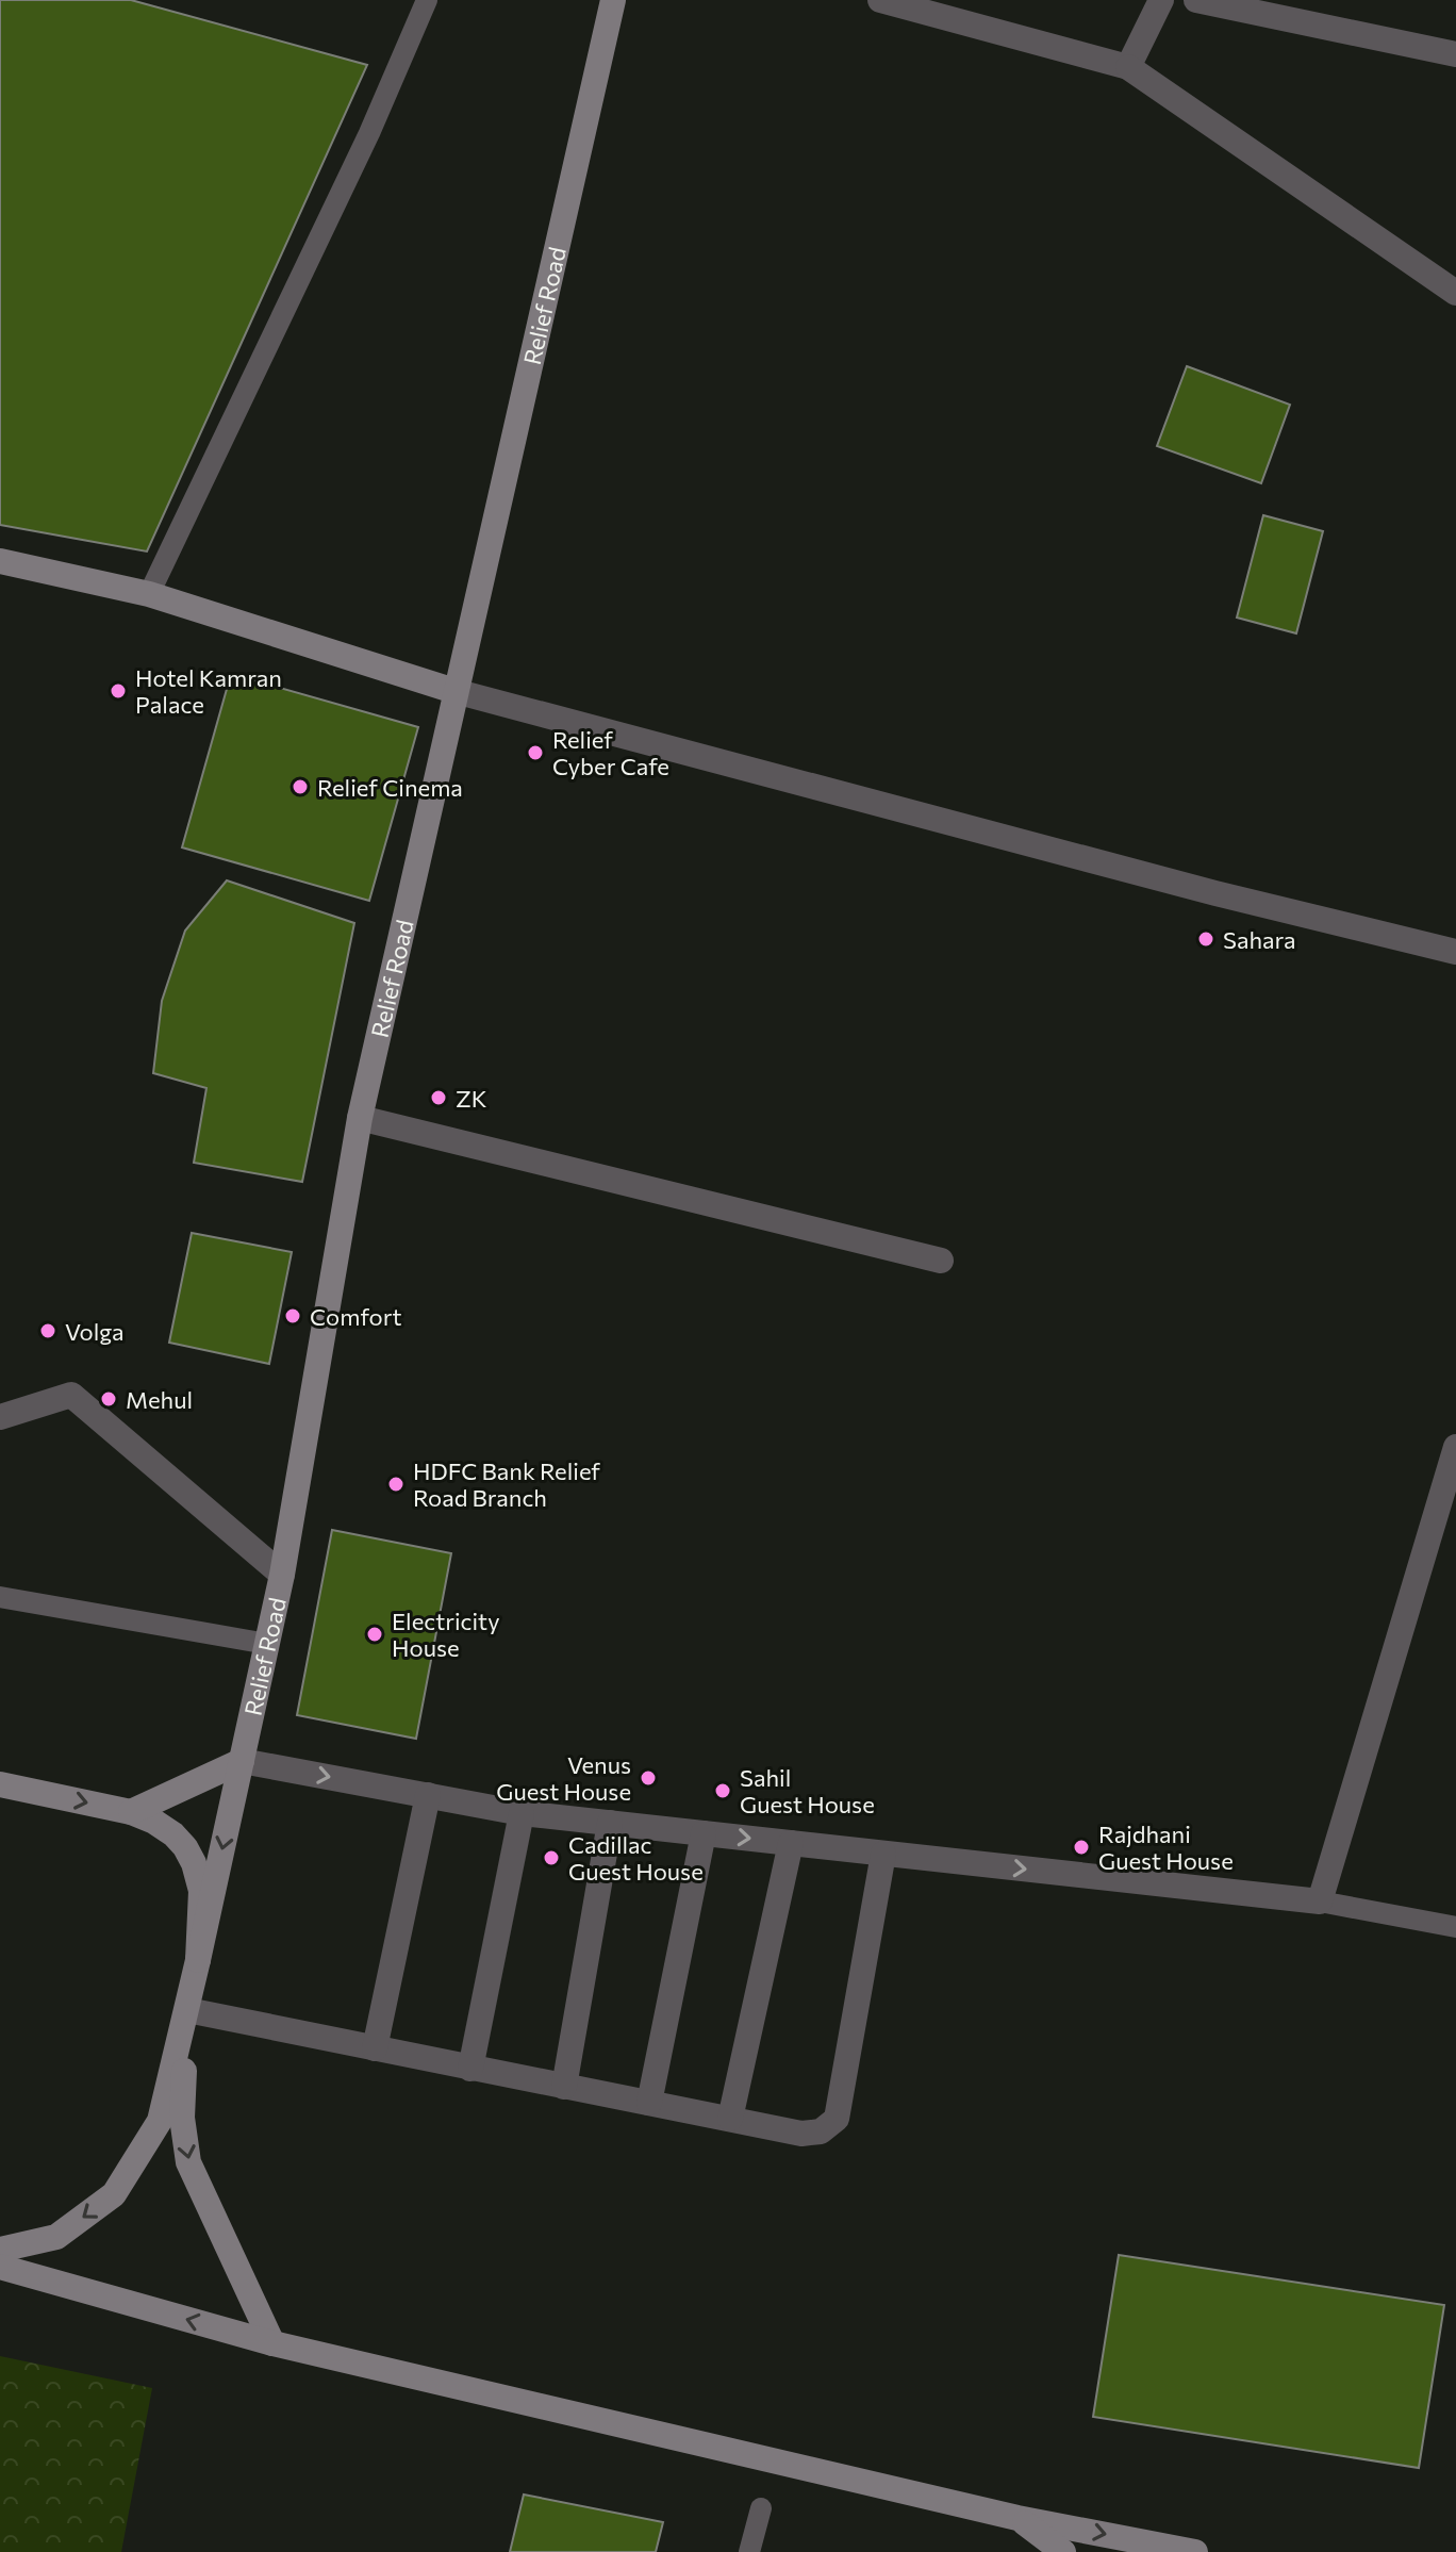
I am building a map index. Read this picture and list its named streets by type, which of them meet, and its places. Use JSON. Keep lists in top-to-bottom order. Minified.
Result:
{"streets":{"main road":["Relief Road"]},"places":["Hotel Kamran Palace","Relief Cyber Cafe","Relief Cinema","Sahara","ZK","Comfort","Volga","Mehul","HDFC Bank Relief Road Branch","Electricity House","Venus Guest House","Sahil Guest House","Rajdhani Guest House","Cadillac Guest House"]}
